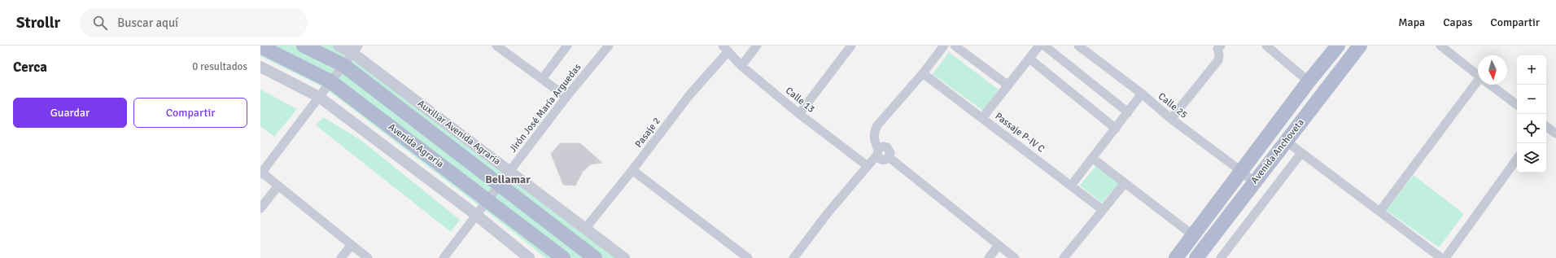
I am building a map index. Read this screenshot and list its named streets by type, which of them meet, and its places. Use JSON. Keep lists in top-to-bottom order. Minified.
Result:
{"streets":{"main road":["Avenida Agraria","Avenida Anchoveta"],"street":["Calle 13","Calle 25","Jirón José María Arguedas","Auxiliar Avenida Agraria","Pasaje 2","Passaje P-IV C"]},"crossings":[["Calle 13","Pasaje 2"],["Calle 25","Avenida Anchoveta"],["Jirón José María Arguedas","Auxiliar Avenida Agraria"],["Jirón José María Arguedas","Avenida Agraria"],["Auxiliar Avenida Agraria","Pasaje 2"]],"districts":["Bellamar"],"north":"bottom","page":{"header":"Strollr","search":"Buscar aquí","nav":["Mapa","Capas","Compartir"],"heading":["Cerca","0 resultados"],"map_buttons":["+","−"],"buttons":["Guardar","Compartir"]}}
